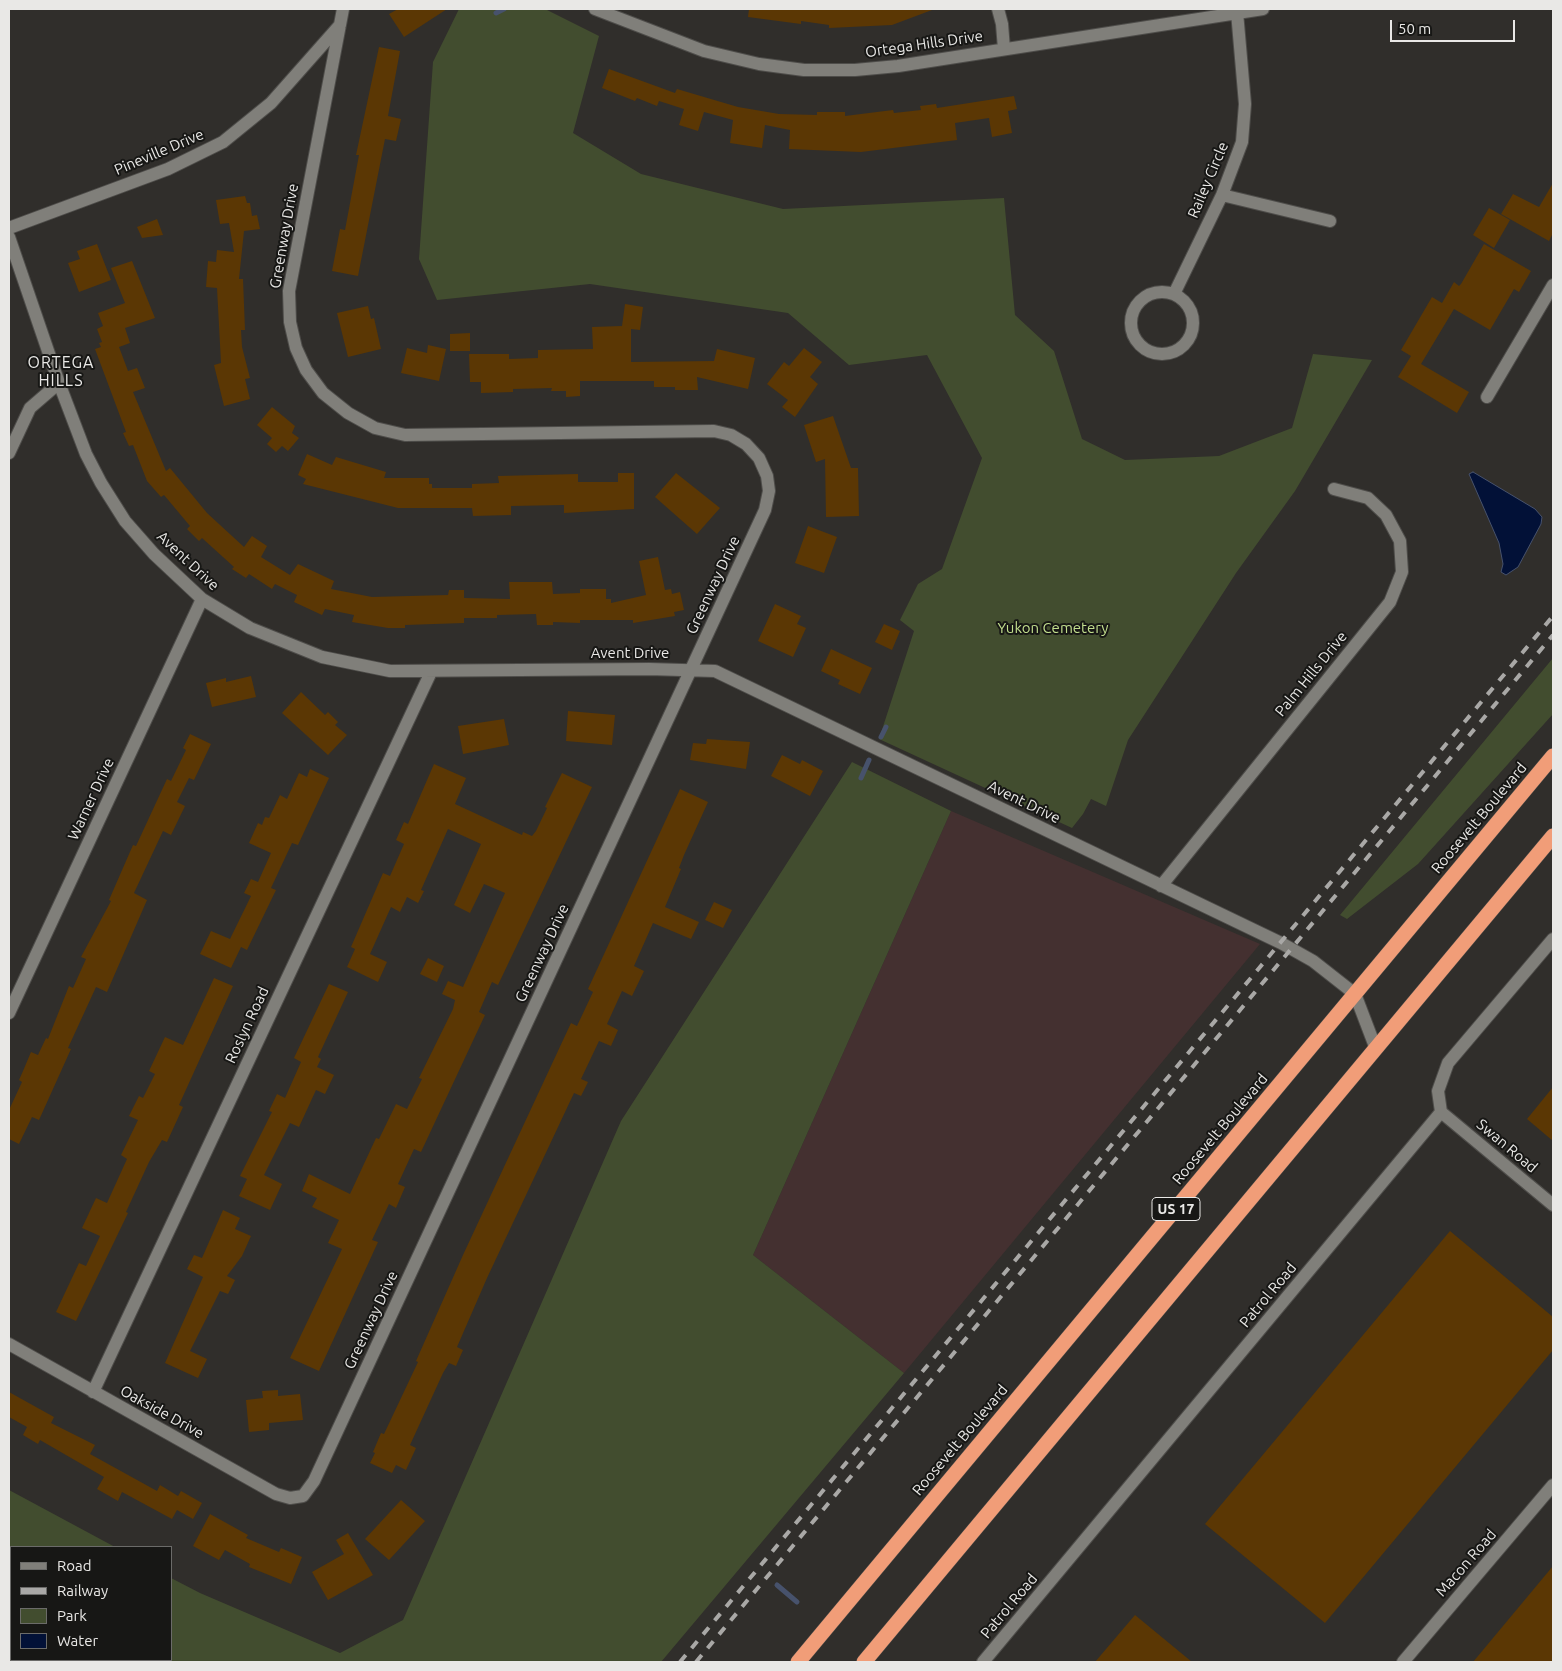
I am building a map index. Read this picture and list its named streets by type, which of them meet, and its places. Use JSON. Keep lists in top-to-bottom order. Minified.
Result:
{"streets":{"highway":["Roosevelt Boulevard","US 17"],"street":["Ortega Hills Drive","Pineville Drive","Railey Circle","Greenway Drive","Avent Drive","Palm Hills Drive","Warner Drive","Roslyn Road","Swan Road","Patrol Road","Oakside Drive","Macon Road"]},"crossings":[["Ortega Hills Drive","Railey Circle"],["Pineville Drive","Greenway Drive"],["Greenway Drive","Avent Drive"],["Greenway Drive","Oakside Drive"],["Avent Drive","Palm Hills Drive"],["Avent Drive","Warner Drive"],["Avent Drive","Roosevelt Boulevard"],["Avent Drive","Roslyn Road"],["Roslyn Road","Oakside Drive"],["Swan Road","Patrol Road"]],"districts":["ORTEGA HILLS"],"parks":["Yukon Cemetery"],"legend":["Road","Railway","Park","Water"],"scale_bar":"50 m"}
